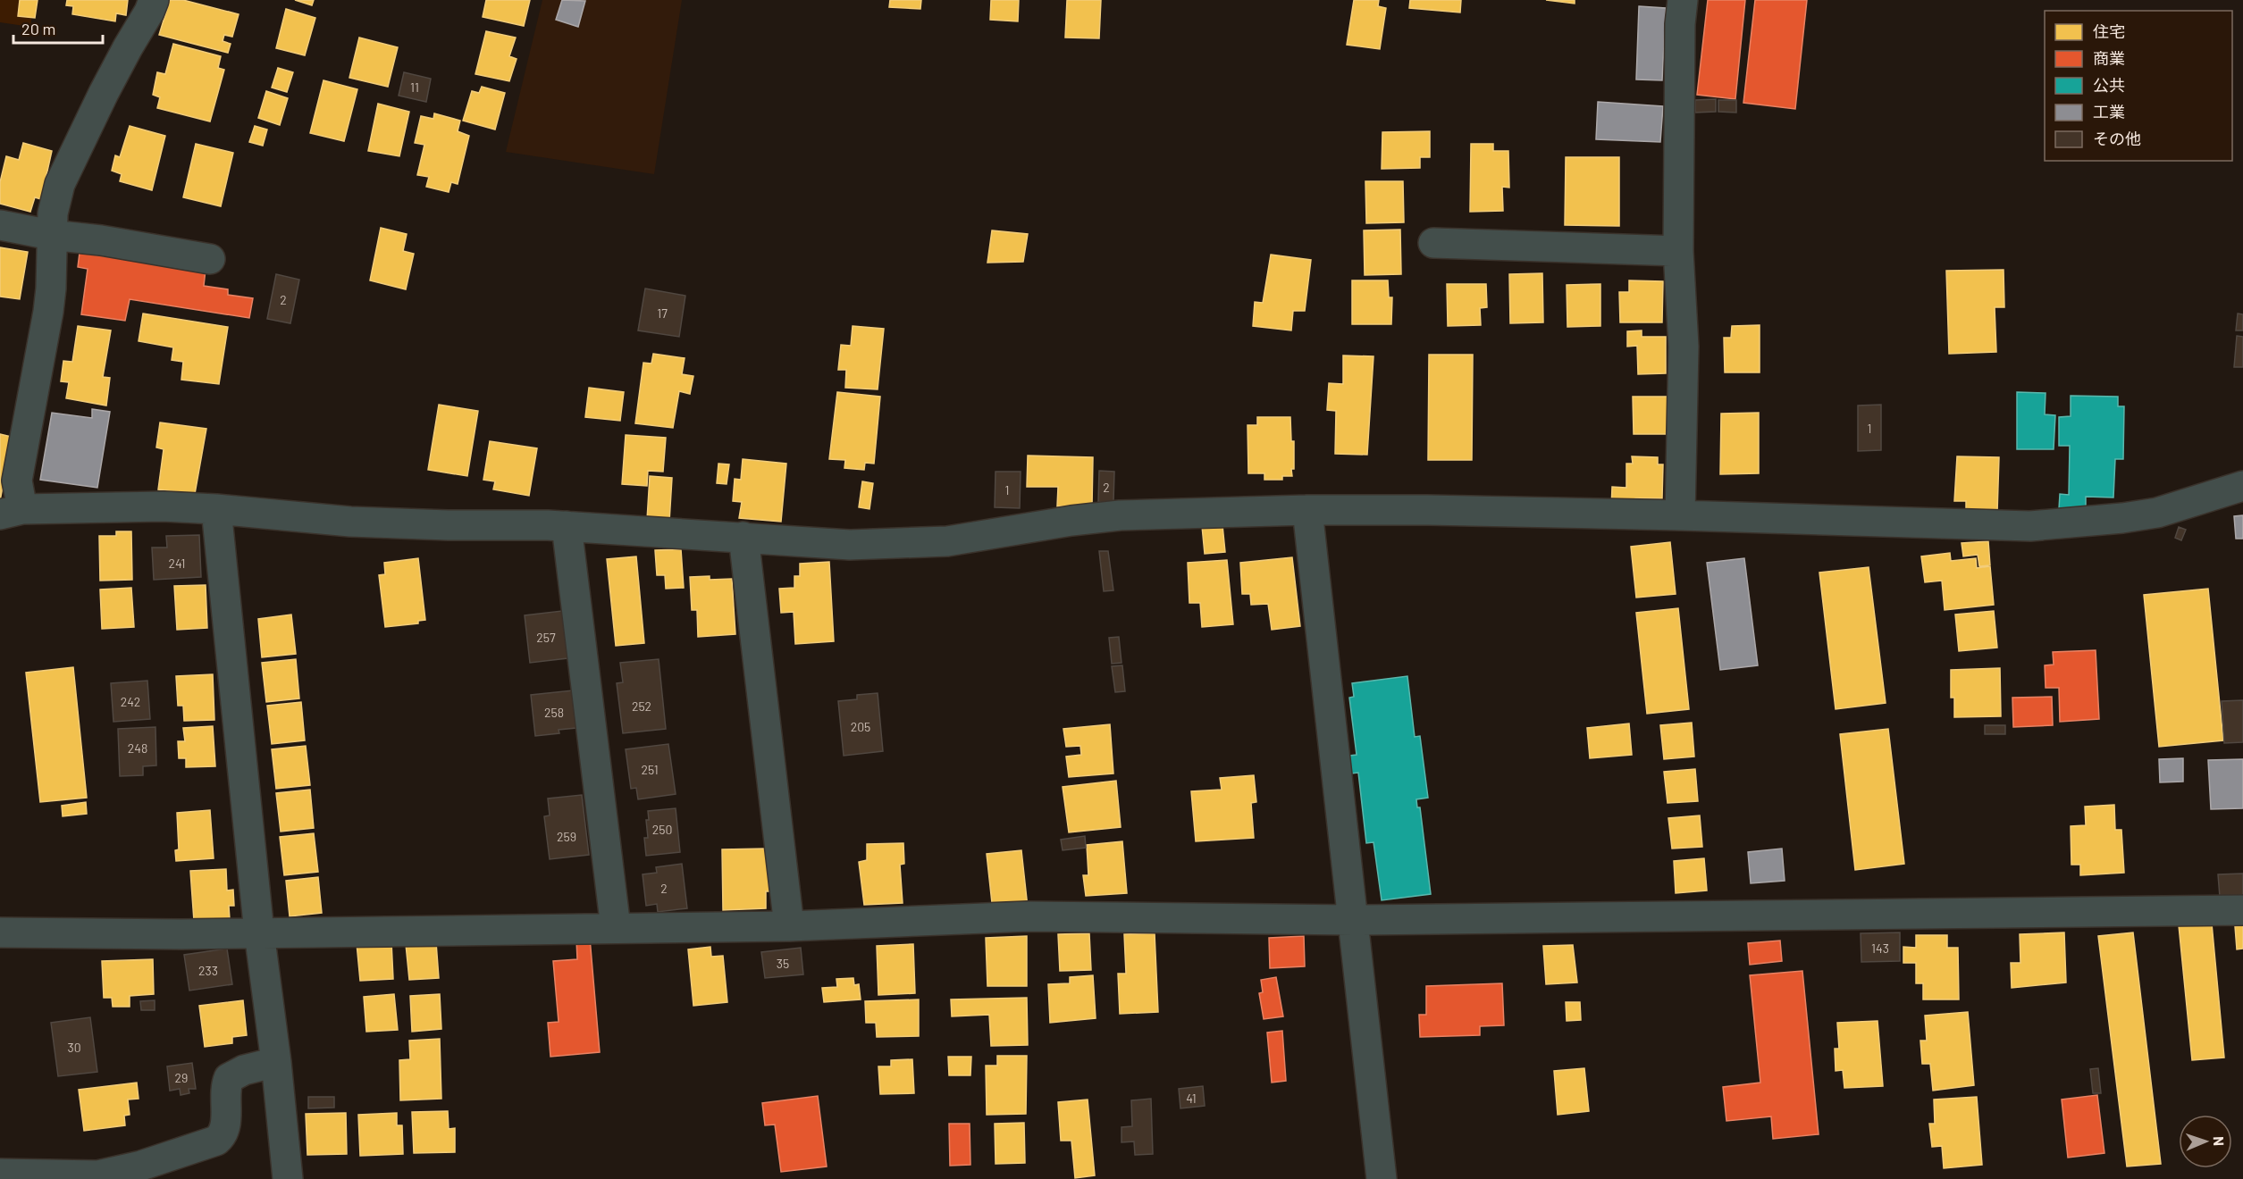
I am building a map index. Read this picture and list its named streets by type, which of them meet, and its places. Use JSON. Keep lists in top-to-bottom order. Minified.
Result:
{"house_numbers":["11","2","17","1","2","1","241","257","242","252","258","205","248","251","250","259","2","143","35","233","30","29","41"],"legend":["住宅","商業","公共","工業","その他"],"scale_bar":"20 m","north":"right"}
